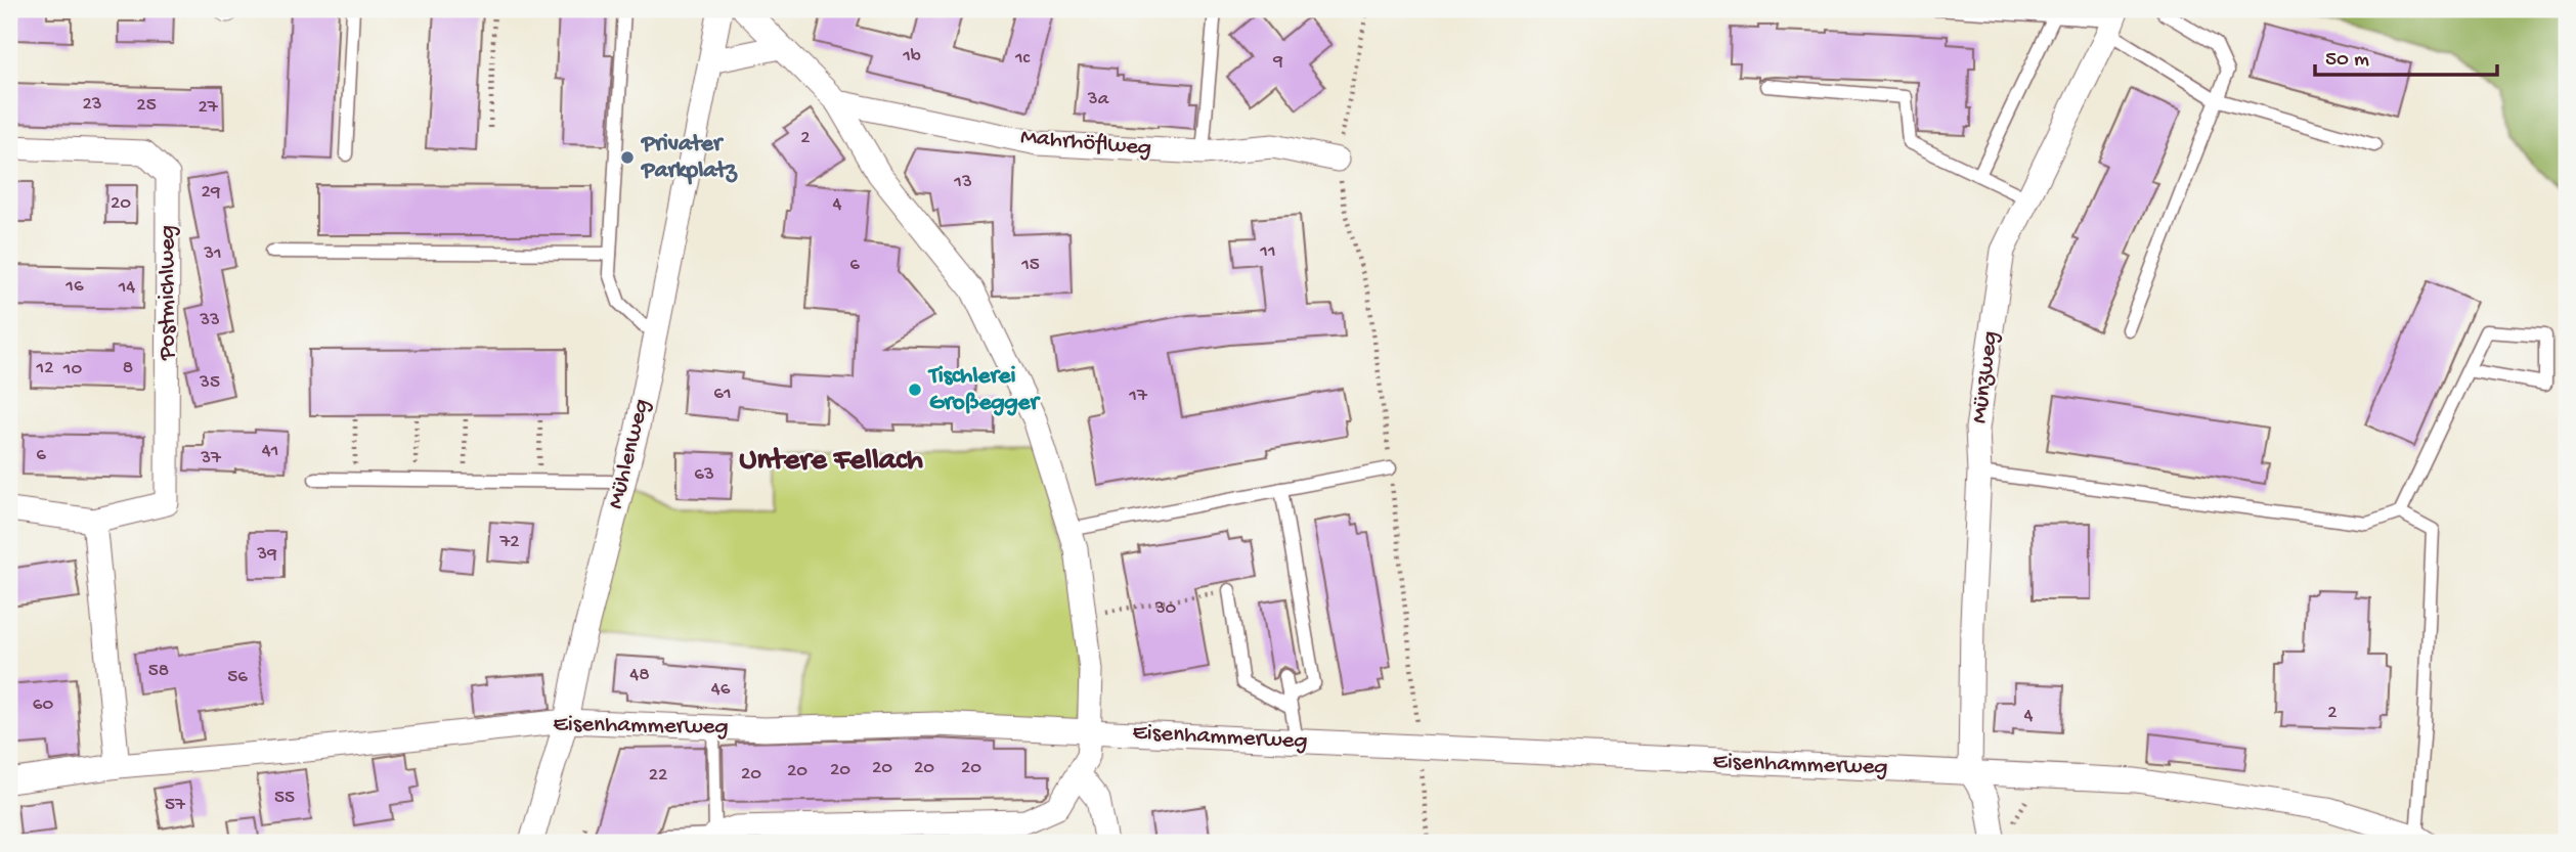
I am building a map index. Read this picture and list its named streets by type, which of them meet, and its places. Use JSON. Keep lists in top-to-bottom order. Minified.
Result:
{"streets":{"street":["Mahrhöflweg","Postmichlweg","Münzweg","Mühlenweg","Eisenhammerweg"]},"crossings":[["Münzweg","Eisenhammerweg"],["Mühlenweg","Eisenhammerweg"]],"districts":["Untere Fellach"],"places":["Privater Parkplatz","Tischlerei Großegger"],"house_numbers":["1b","1c","9","3a","23","25","27","2","13","29","20","4","11","31","6","15","16","14","33","12","8","10","35","61","17","41","6","37","63","72","39","30","58","48","56","46","60","2","4","20","20","20","20","20","20","22","55","57"],"scale_bar":"50 m"}
